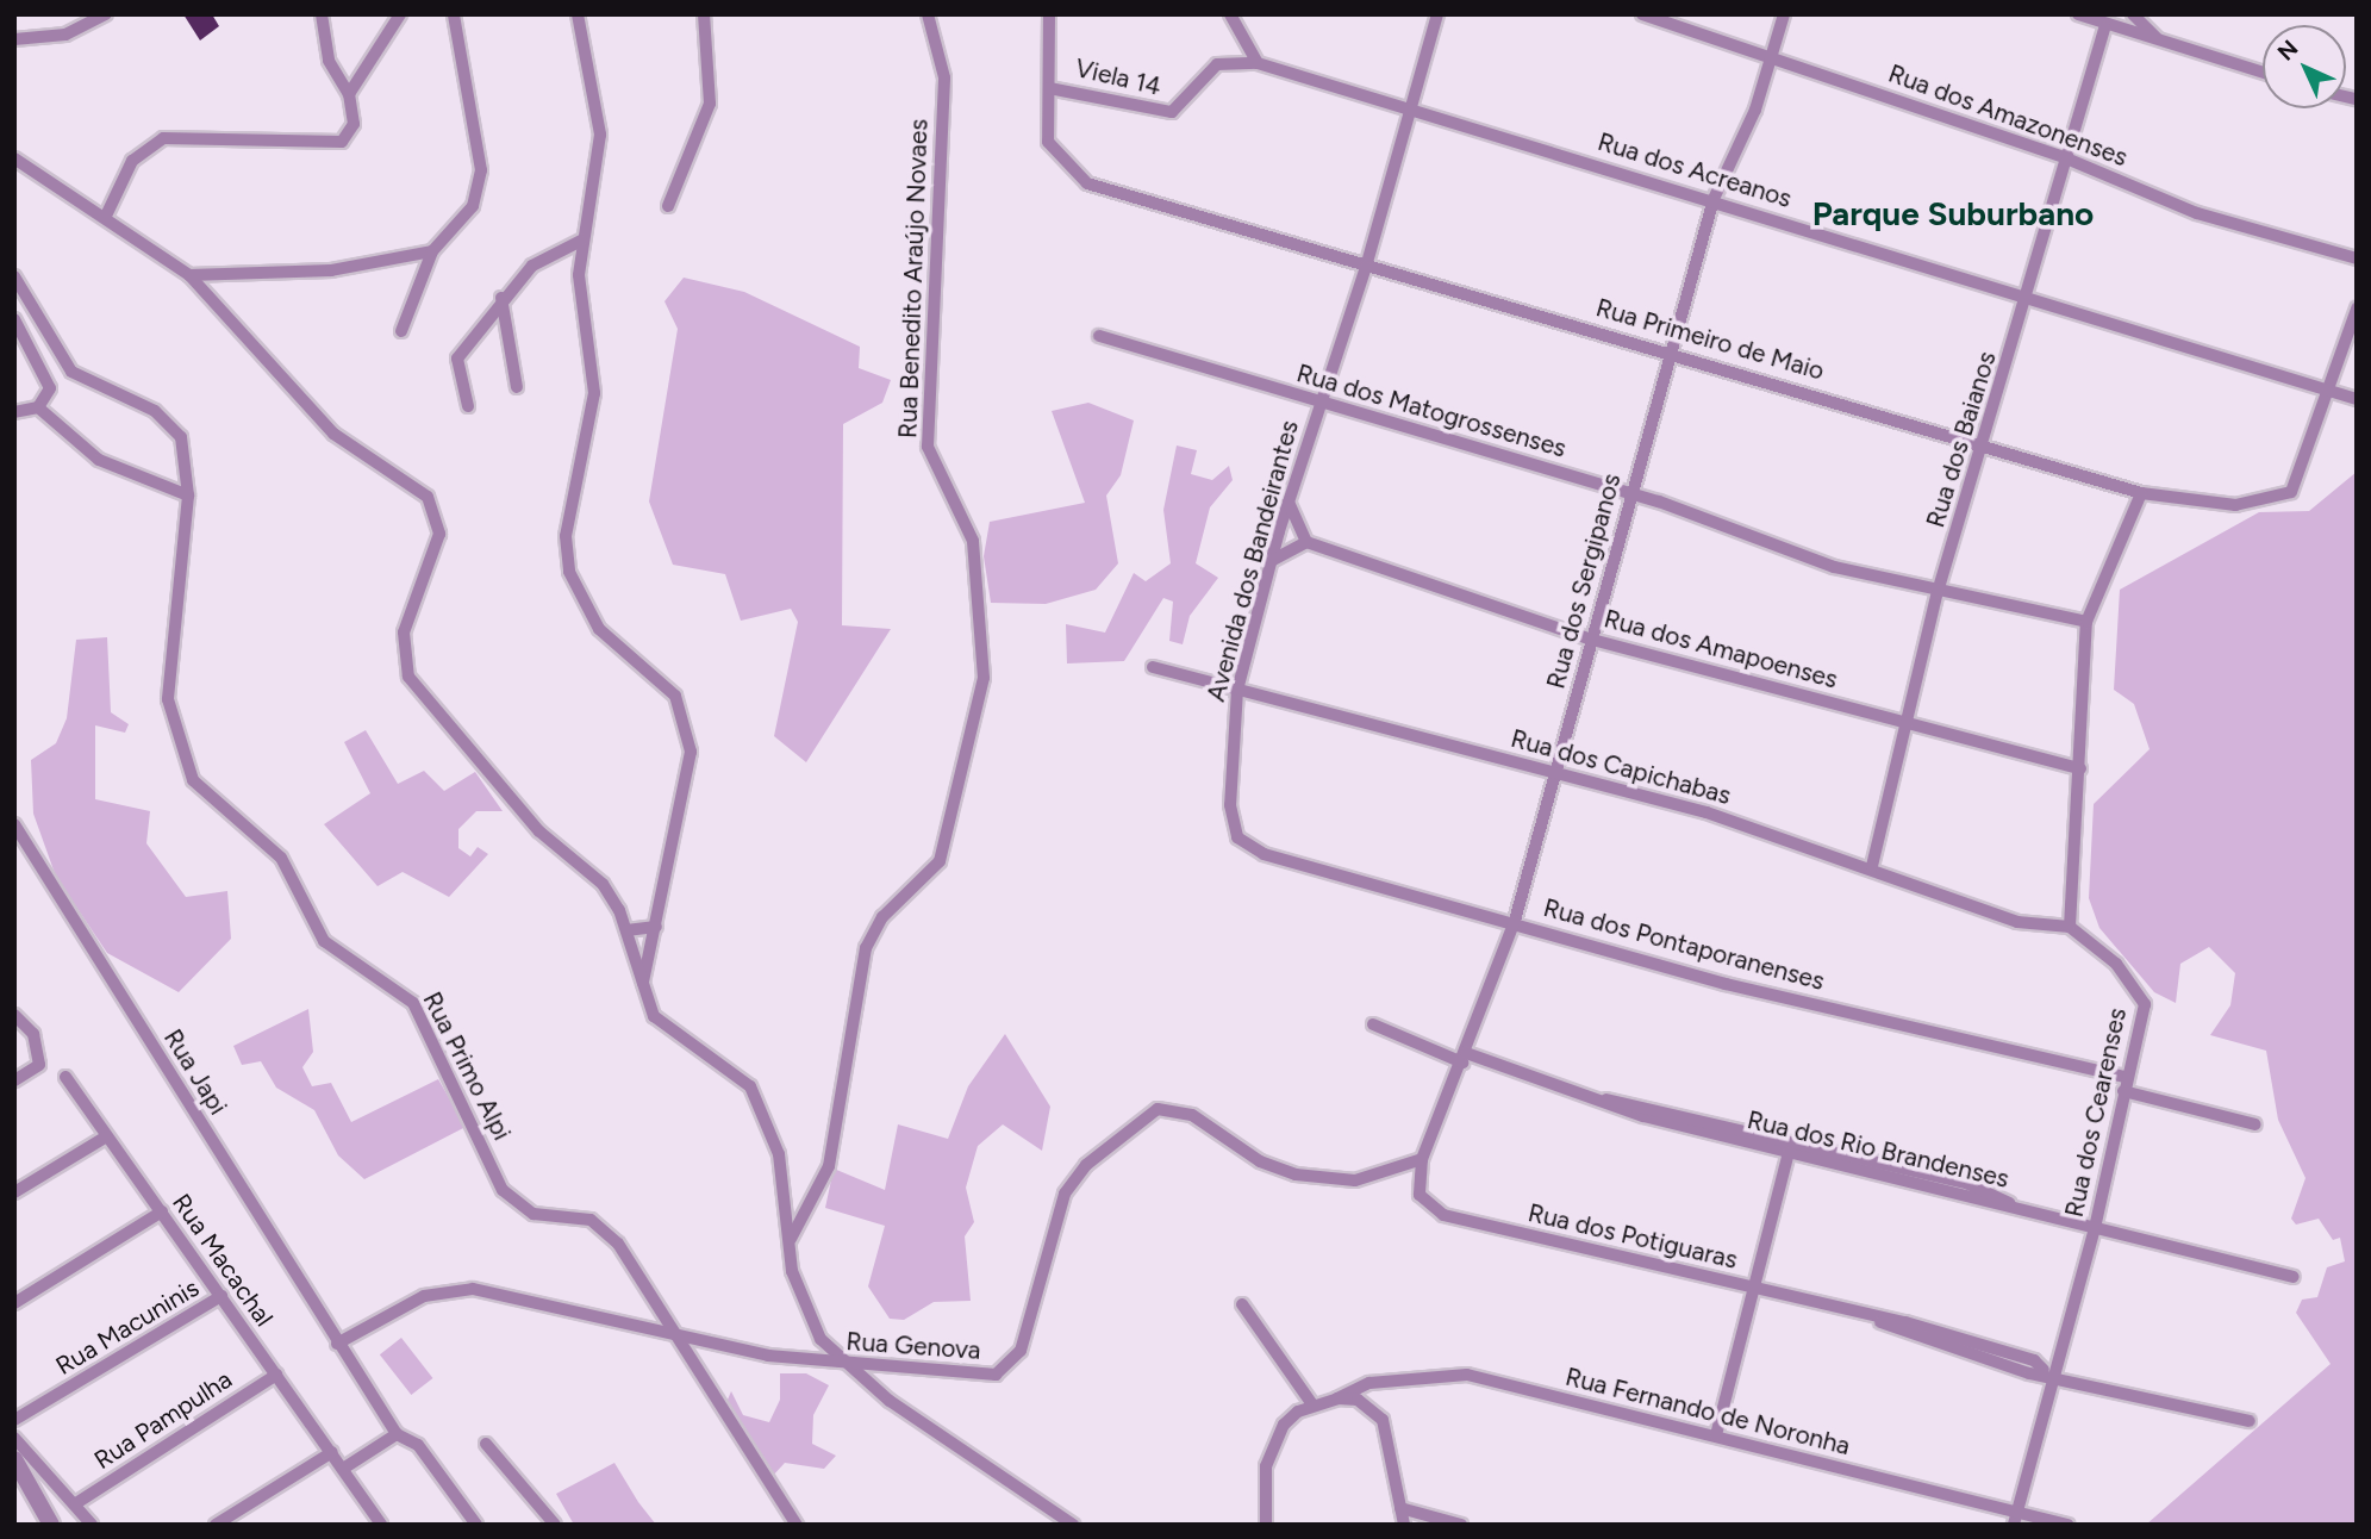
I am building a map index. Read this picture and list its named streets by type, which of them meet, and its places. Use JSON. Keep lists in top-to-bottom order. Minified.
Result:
{"streets":{"street":["Viela 14","Rua dos Amazonenses","Rua dos Acreanos","Rua Benedito Araújo Novaes","Rua Primeiro de Maio","Rua dos Matogrossenses","Rua dos Baianos","Avenida dos Bandeirantes","Rua dos Sergipanos","Rua dos Amapoenses","Rua dos Capichabas","Rua dos Pontaporanenses","Rua Primo Alpi","Rua Japi","Rua dos Cearenses","Rua dos Rio Brandenses","Rua dos Potiguaras","Rua Macachal","Rua Macuninis","Rua Genova","Rua Fernando de Noronha","Rua Pampulha"]},"crossings":[["Viela 14","Rua dos Acreanos"],["Viela 14","Rua Primeiro de Maio"],["Rua dos Amazonenses","Rua dos Baianos"],["Rua dos Amazonenses","Rua dos Sergipanos"],["Rua dos Acreanos","Rua Primeiro de Maio"],["Rua dos Acreanos","Rua dos Baianos"],["Rua dos Acreanos","Avenida dos Bandeirantes"],["Rua dos Acreanos","Rua dos Sergipanos"],["Rua Primeiro de Maio","Rua dos Baianos"],["Rua Primeiro de Maio","Avenida dos Bandeirantes"],["Rua Primeiro de Maio","Rua dos Sergipanos"],["Rua dos Matogrossenses","Rua dos Baianos"],["Rua dos Matogrossenses","Avenida dos Bandeirantes"],["Rua dos Matogrossenses","Rua dos Sergipanos"],["Rua dos Baianos","Rua dos Amapoenses"],["Rua dos Baianos","Rua dos Capichabas"],["Avenida dos Bandeirantes","Rua dos Capichabas"],["Avenida dos Bandeirantes","Rua dos Pontaporanenses"],["Rua dos Sergipanos","Rua dos Amapoenses"],["Rua dos Sergipanos","Rua dos Capichabas"],["Rua dos Sergipanos","Rua dos Pontaporanenses"],["Rua dos Sergipanos","Rua dos Potiguaras"],["Rua dos Sergipanos","Rua Genova"],["Rua dos Capichabas","Rua dos Cearenses"],["Rua dos Pontaporanenses","Rua dos Cearenses"],["Rua Primo Alpi","Rua Genova"],["Rua Japi","Rua Genova"],["Rua dos Cearenses","Rua dos Potiguaras"],["Rua dos Cearenses","Rua Fernando de Noronha"],["Rua dos Potiguaras","Rua Genova"],["Rua Macachal","Rua Macuninis"],["Rua Macachal","Rua Pampulha"]],"districts":["Parque Suburbano"],"north":"top left"}
